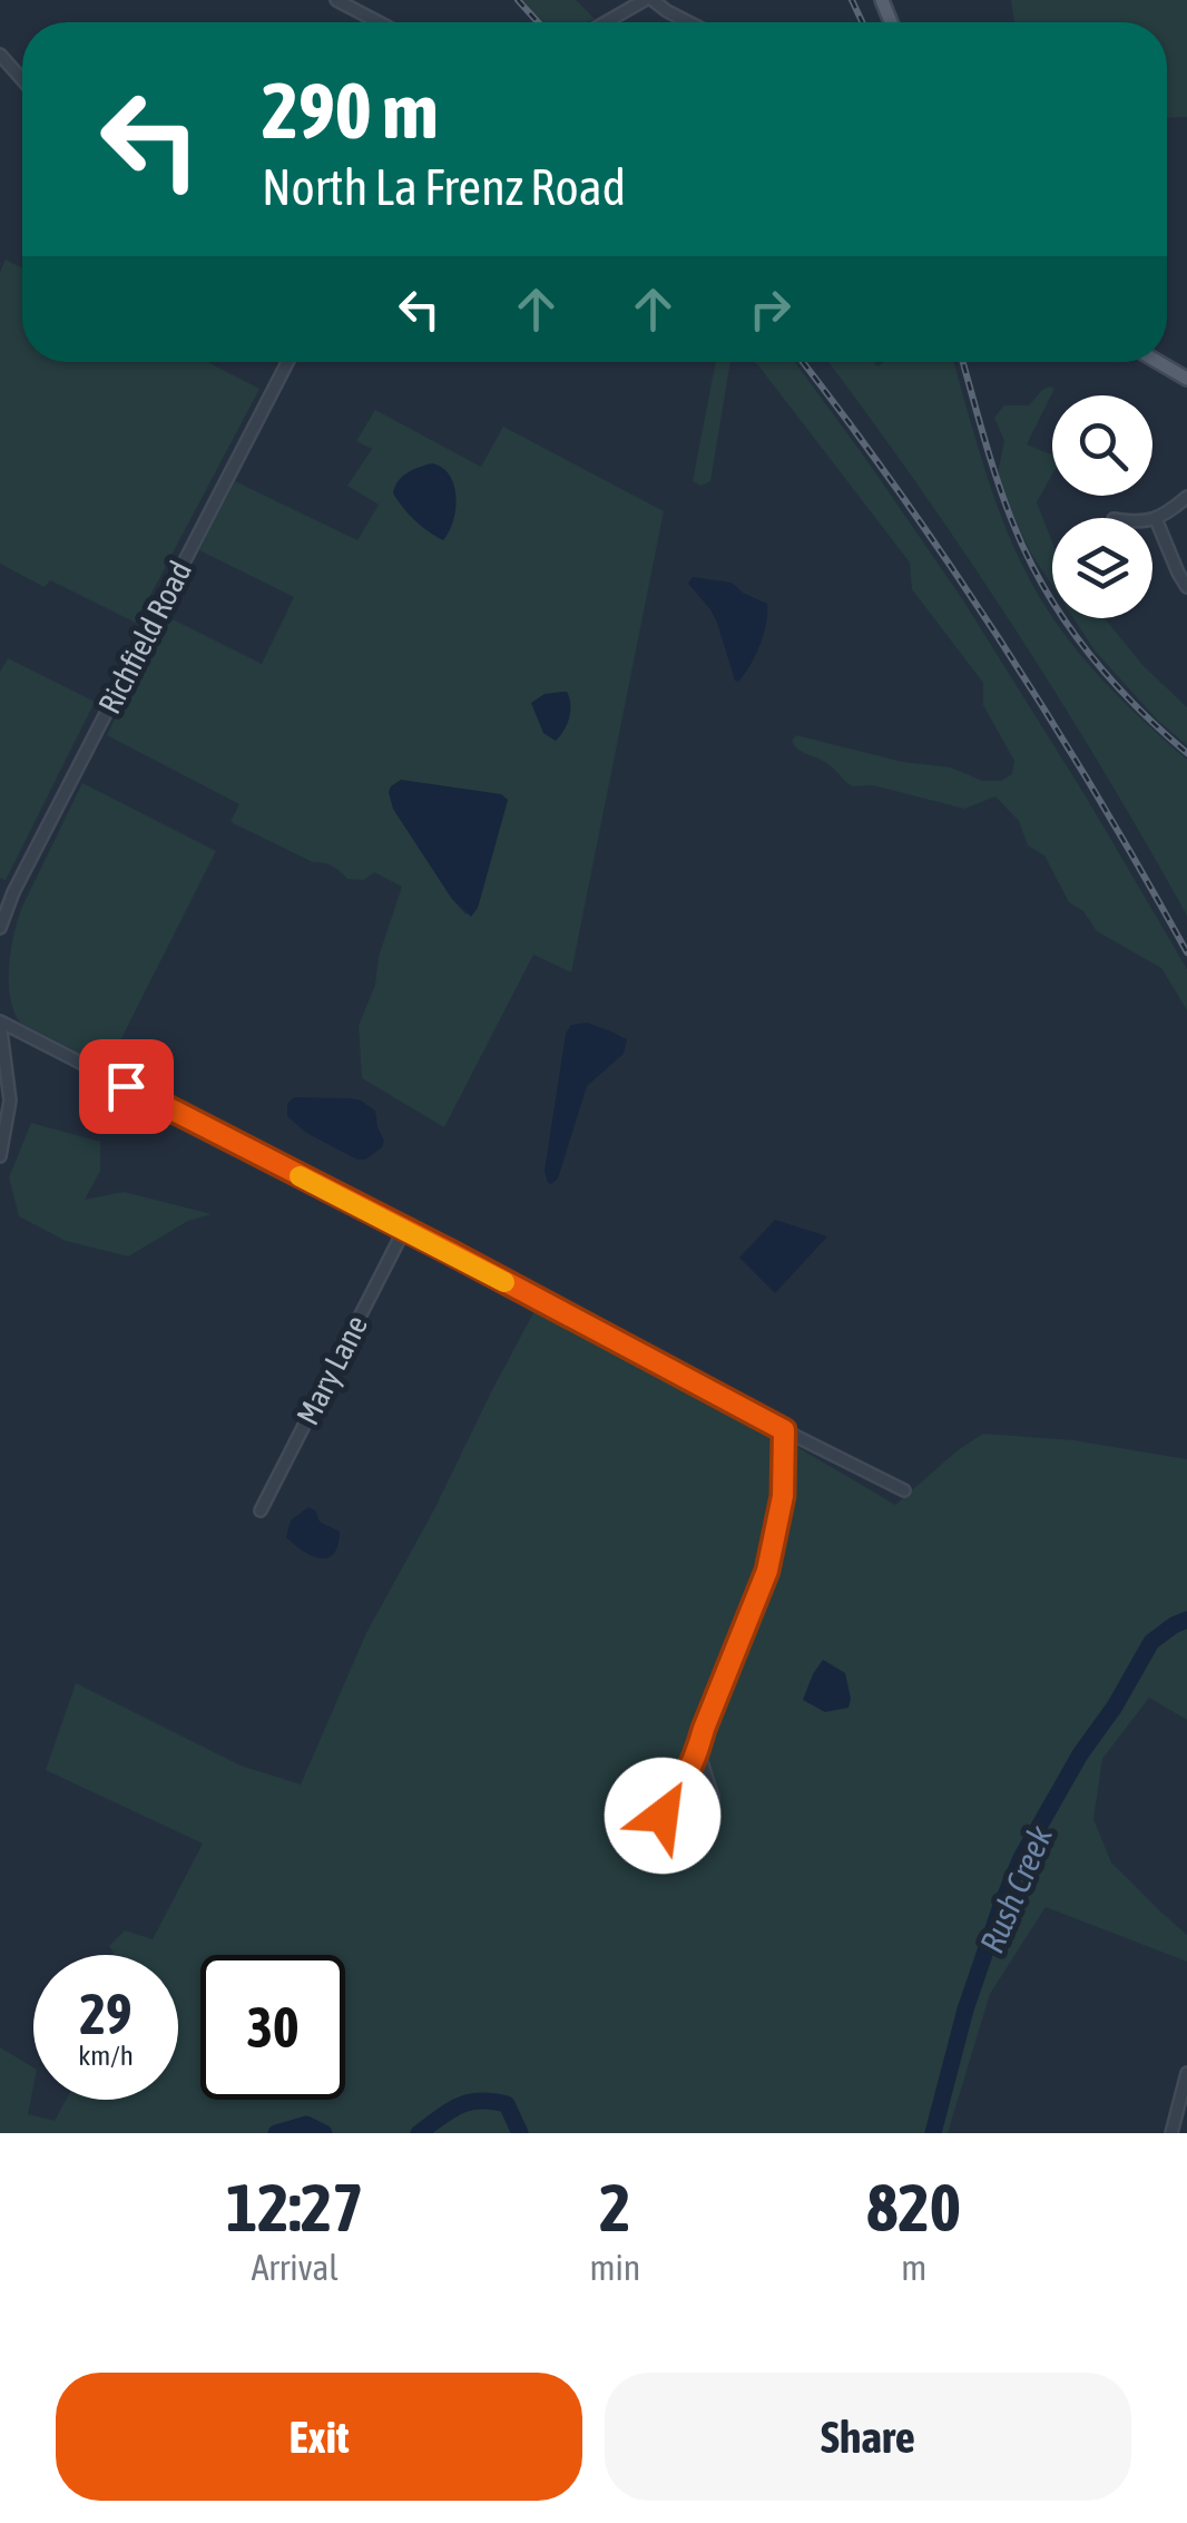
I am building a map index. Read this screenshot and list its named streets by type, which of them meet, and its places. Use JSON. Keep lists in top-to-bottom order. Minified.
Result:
{"streets":{"street":["Richfield Road","Mary Lane"]},"water":["Rush Creek"],"page":{"turn":["290 m","North La Frenz Road"],"speed":"29 km/h","limit":"30","eta":["12:27","Arrival","2","min","820","m"],"buttons":["Exit","Share"]}}
